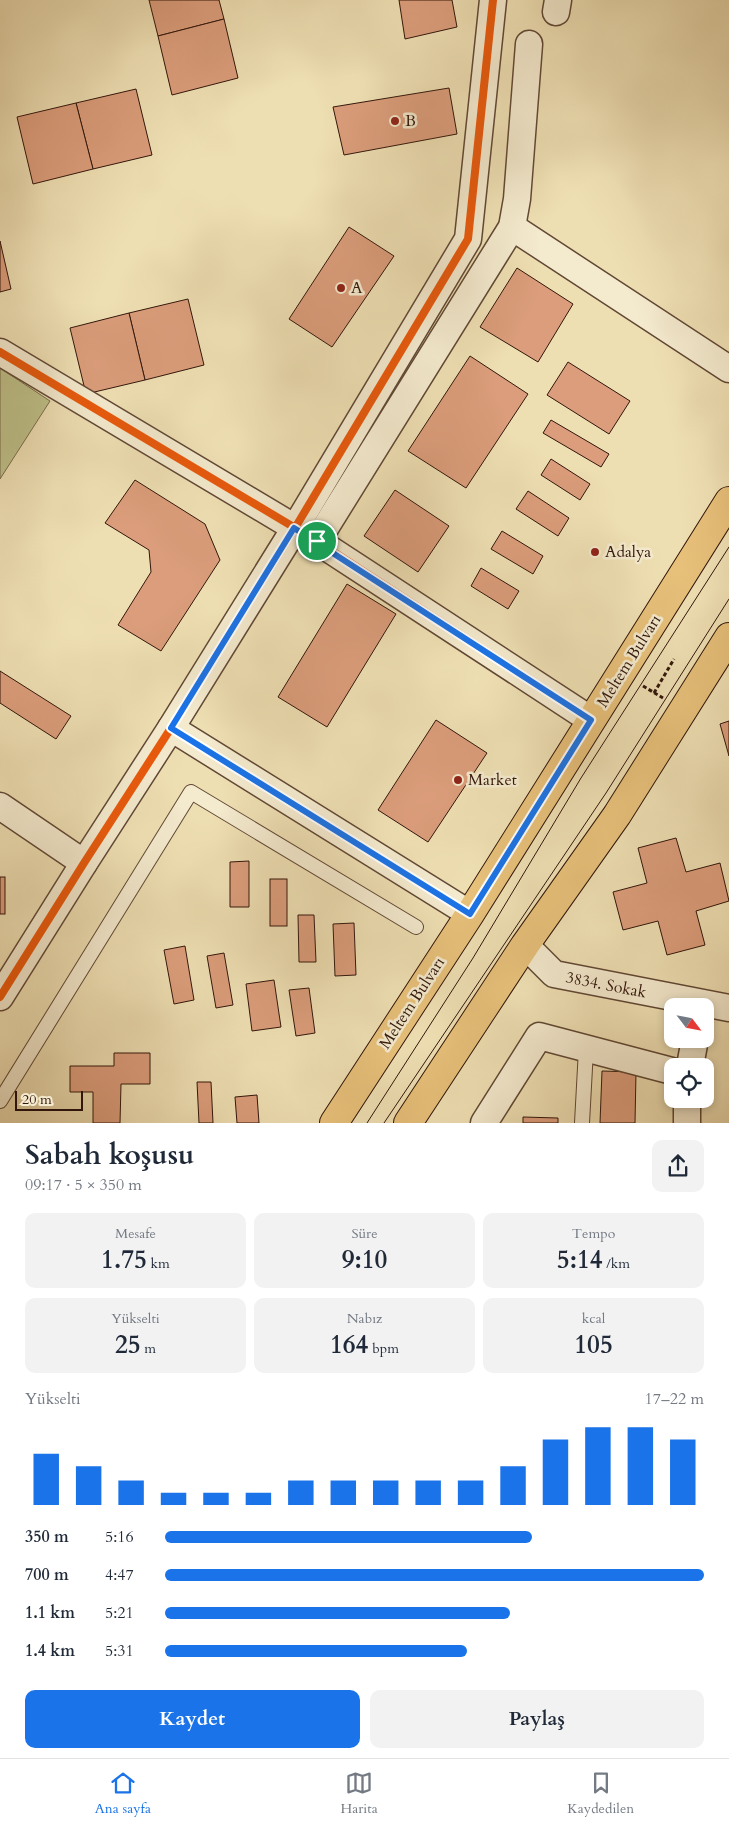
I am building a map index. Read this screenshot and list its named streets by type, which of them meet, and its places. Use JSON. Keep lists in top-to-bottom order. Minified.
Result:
{"streets":{"main road":["Meltem Bulvarı"],"street":["3834. Sokak"]},"places":["B","A","Adalya","Market"],"scale_bar":"20 m","north":"bottom right","page":{"scale":"20 m","heading":["Sabah koşusu","09:17 · 5 × 350 m"],"stats":[["Mesafe","1.75 km"],["Süre","9:10"],["Tempo","5:14 /km"],["Yükselti","25 m"],["Nabız","164 bpm"],["kcal","105"]],"chart":["Yükselti","17–22 m"],"list":[{"name":"350 m","note":"5:16"},{"name":"700 m","note":"4:47"},{"name":"1.1 km","note":"5:21"},{"name":"1.4 km","note":"5:31"}],"buttons":["Kaydet","Paylaş"],"tabs":["Ana sayfa","Harita","Kaydedilen"]}}
